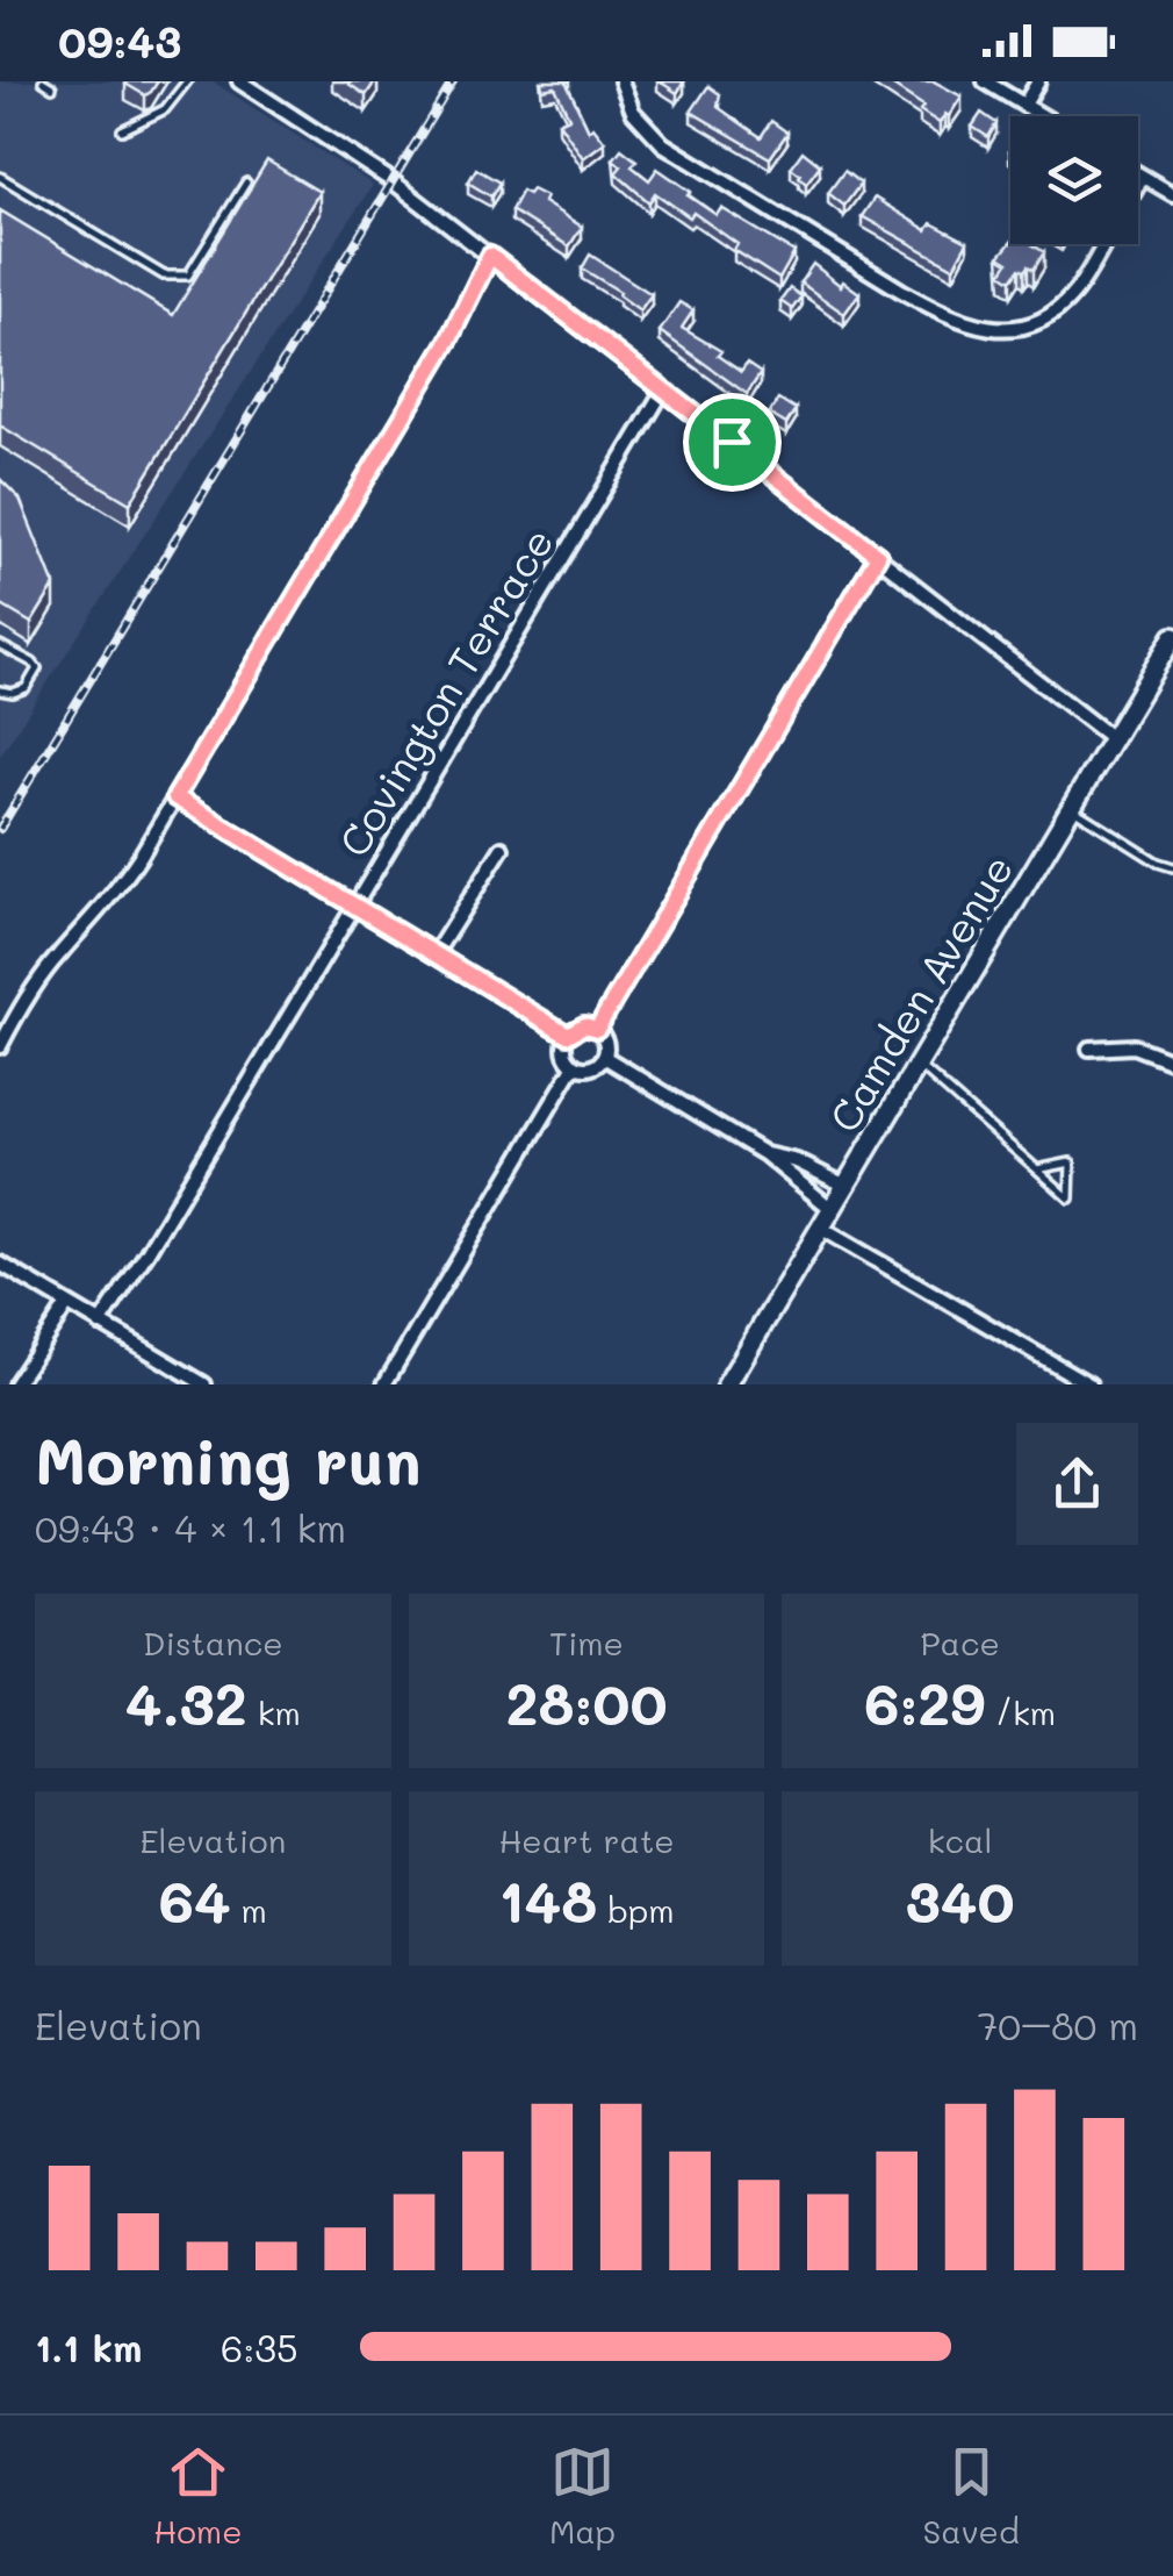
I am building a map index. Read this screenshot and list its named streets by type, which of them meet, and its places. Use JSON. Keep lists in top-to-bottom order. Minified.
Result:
{"streets":{"main road":["Camden Avenue"],"street":["Covington Terrace"]},"page":{"status":"09:43","heading":["Morning run","09:43 · 4 × 1.1 km"],"stats":[["Distance","4.32 km"],["Time","28:00"],["Pace","6:29 /km"],["Elevation","64 m"],["Heart rate","148 bpm"],["kcal","340"]],"chart":["Elevation","70–80 m"],"list":[{"name":"1.1 km","note":"6:35"}],"tabs":["Home","Map","Saved"]}}
